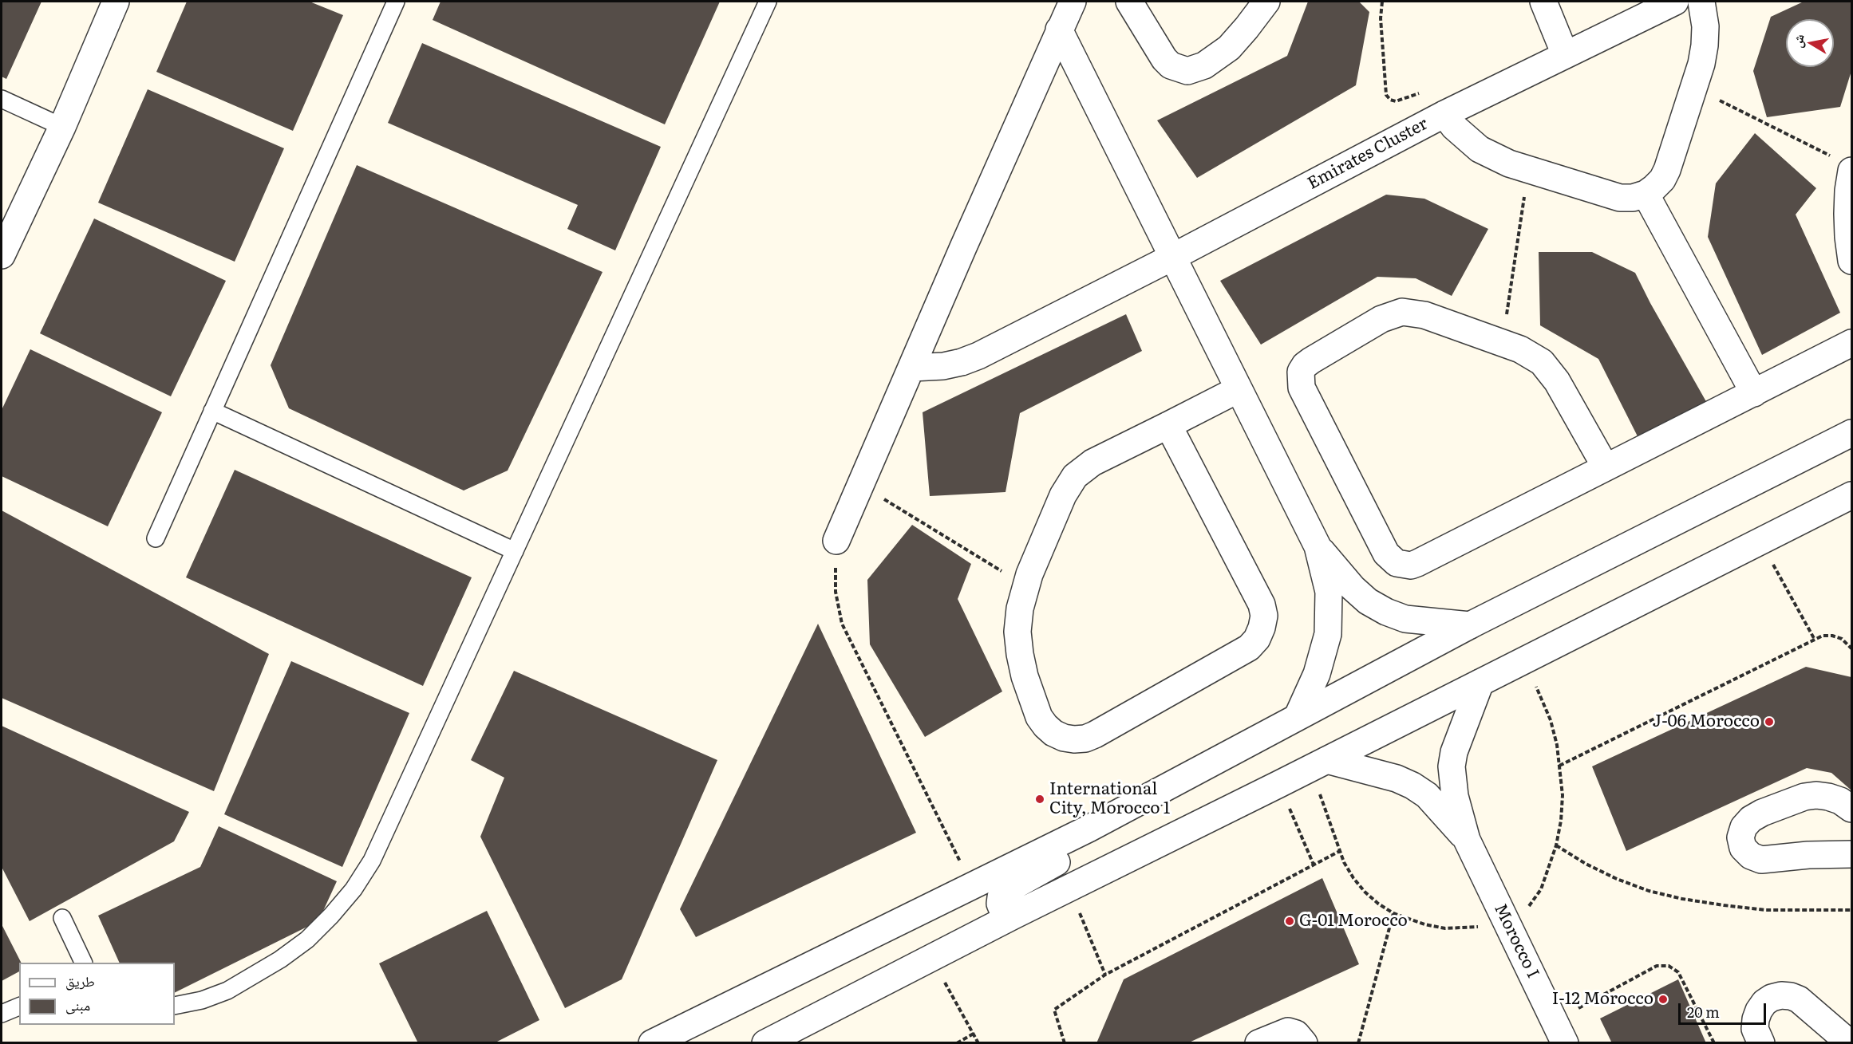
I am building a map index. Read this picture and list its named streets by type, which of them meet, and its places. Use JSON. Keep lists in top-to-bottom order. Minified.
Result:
{"streets":{"street":["Emirates Cluster","Morocco I"]},"places":["J-06 Morocco","International City, Morocco 1","G-01 Morocco","I-12 Morocco"],"legend":["طريق","مبنى"],"scale_bar":"20 m","north":"left"}
